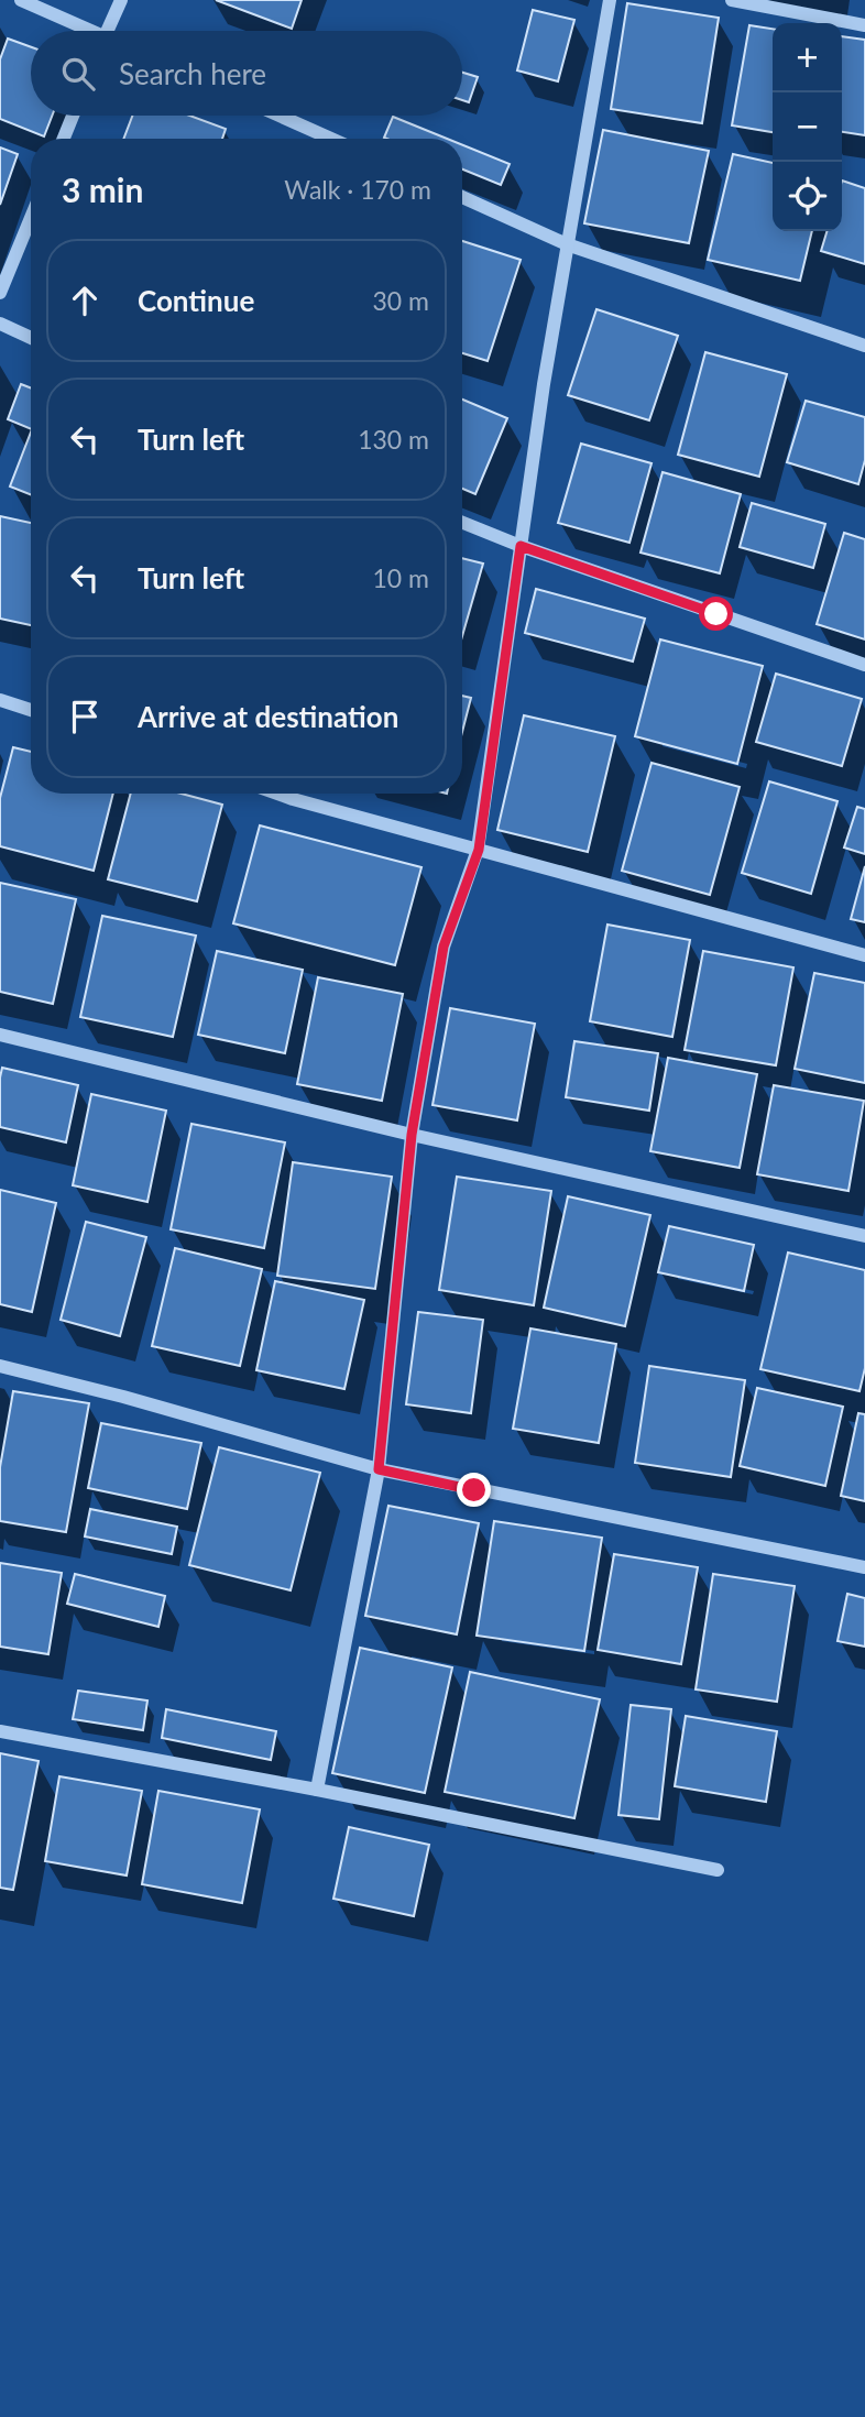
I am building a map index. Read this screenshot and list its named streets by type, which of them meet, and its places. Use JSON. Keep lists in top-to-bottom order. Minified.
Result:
{"page":{"map_buttons":["+","−"],"search":"Search here","heading":["3 min","Walk · 170 m"],"list":[["Continue","30 m"],["Turn left","130 m"],["Turn left","10 m"],"Arrive at destination"]}}
